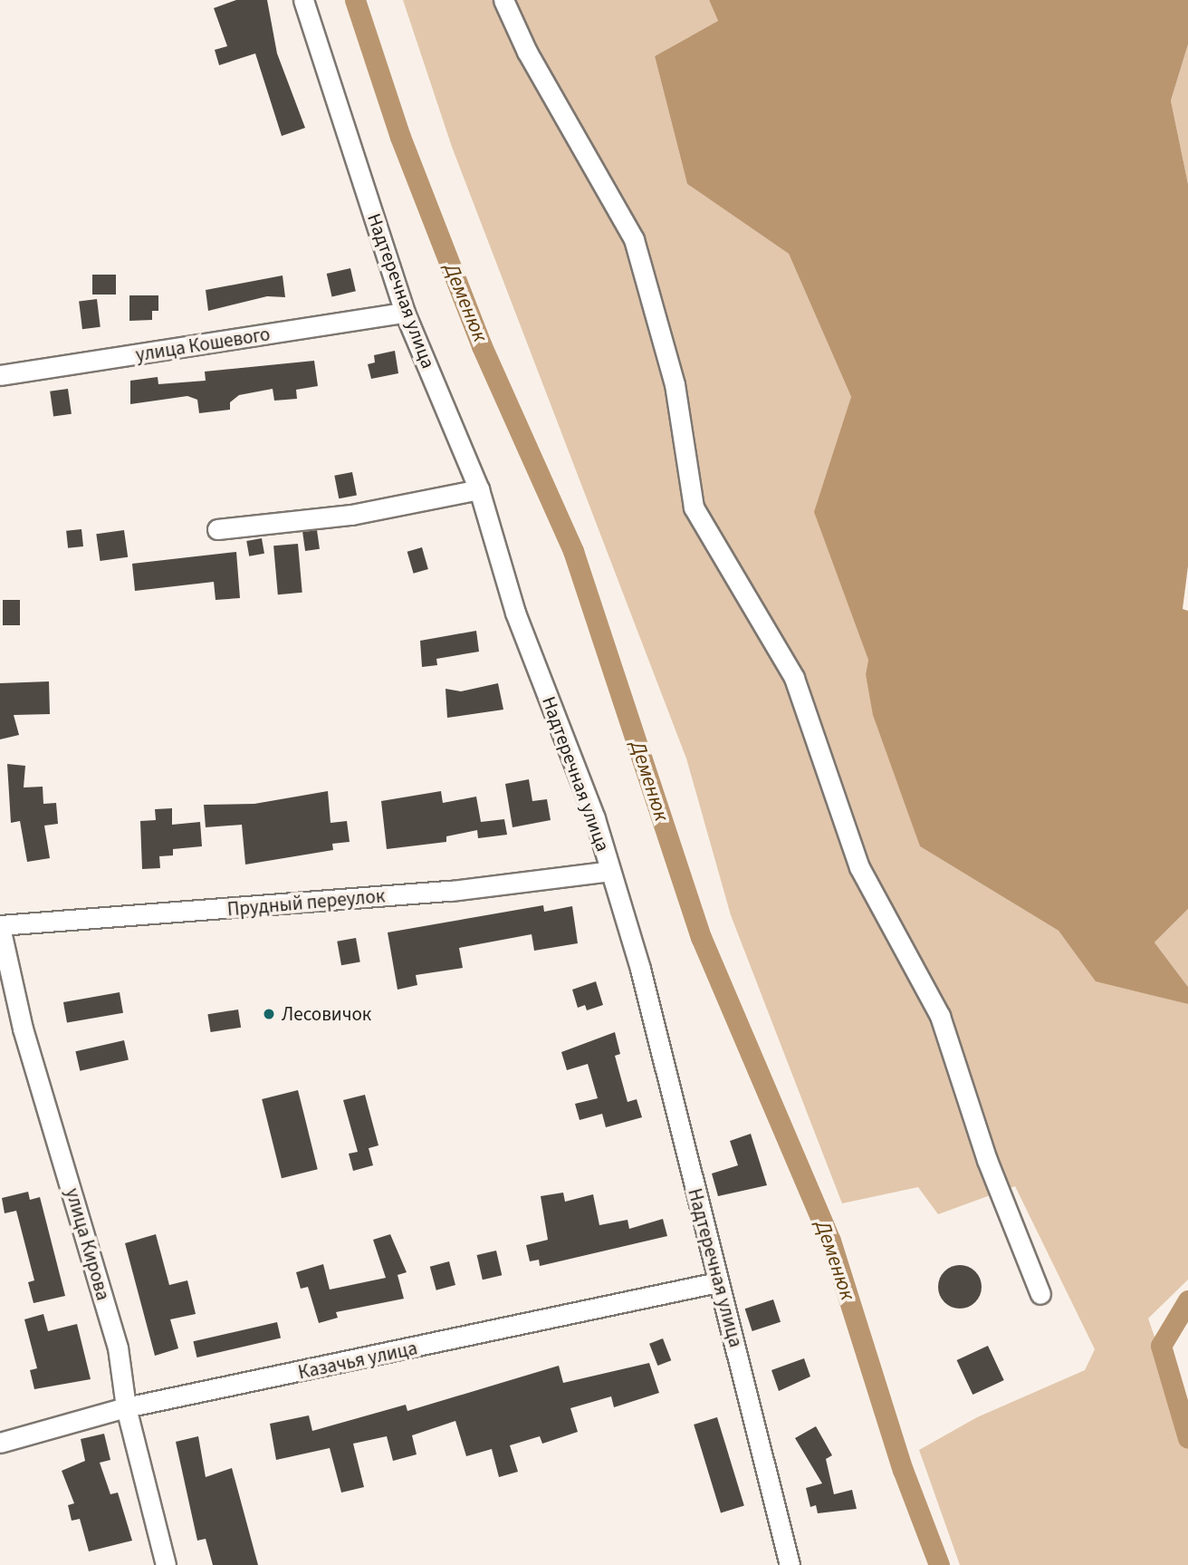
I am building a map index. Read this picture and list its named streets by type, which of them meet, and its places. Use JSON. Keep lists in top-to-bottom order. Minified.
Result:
{"streets":{"street":["Надтеречная улица","улица Кошевого","Прудный переулок","улица Кирова","Казачья улица"]},"crossings":[["Надтеречная улица","улица Кошевого"],["Надтеречная улица","Прудный переулок"],["Надтеречная улица","Казачья улица"],["Прудный переулок","улица Кирова"],["улица Кирова","Казачья улица"]],"water":["Деменюк"],"places":["Лесовичок"]}
